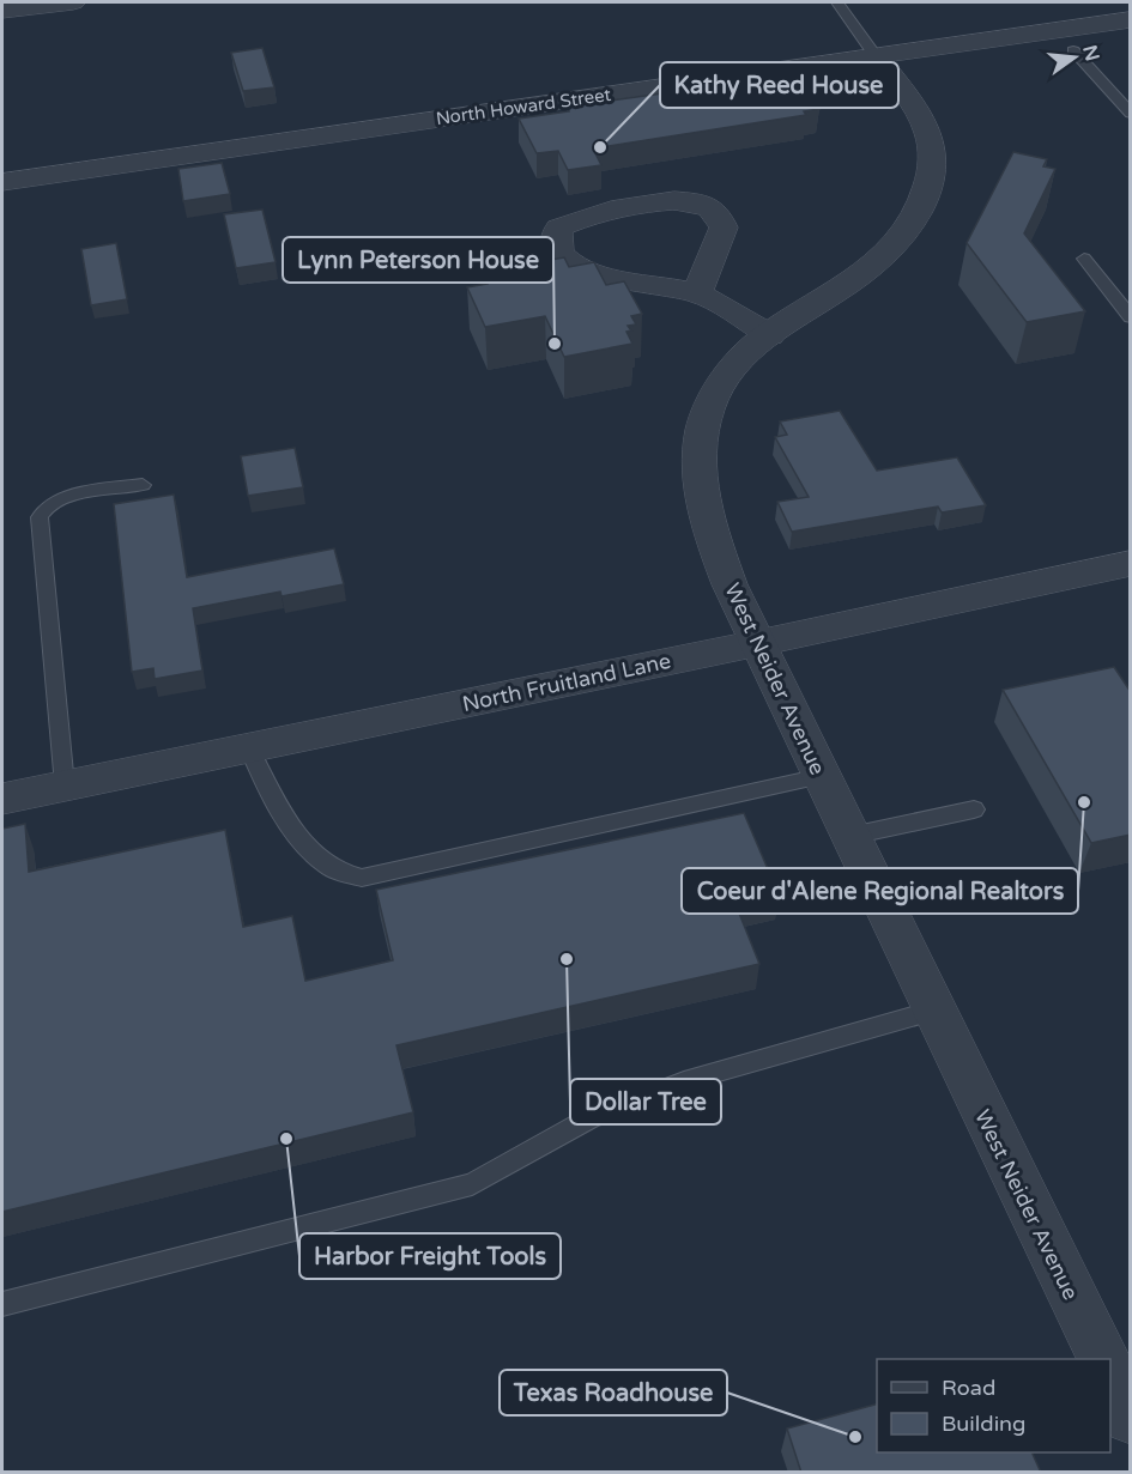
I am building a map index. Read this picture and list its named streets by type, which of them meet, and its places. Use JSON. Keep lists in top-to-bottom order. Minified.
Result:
{"streets":{"street":["North Howard Street","West Neider Avenue","North Fruitland Lane"]},"crossings":[["North Howard Street","West Neider Avenue"],["West Neider Avenue","North Fruitland Lane"]],"places":["Kathy Reed House","Lynn Peterson House","Coeur d'Alene Regional Realtors","Dollar Tree","Harbor Freight Tools","Texas Roadhouse"],"legend":["Road","Building"],"north":"right"}
